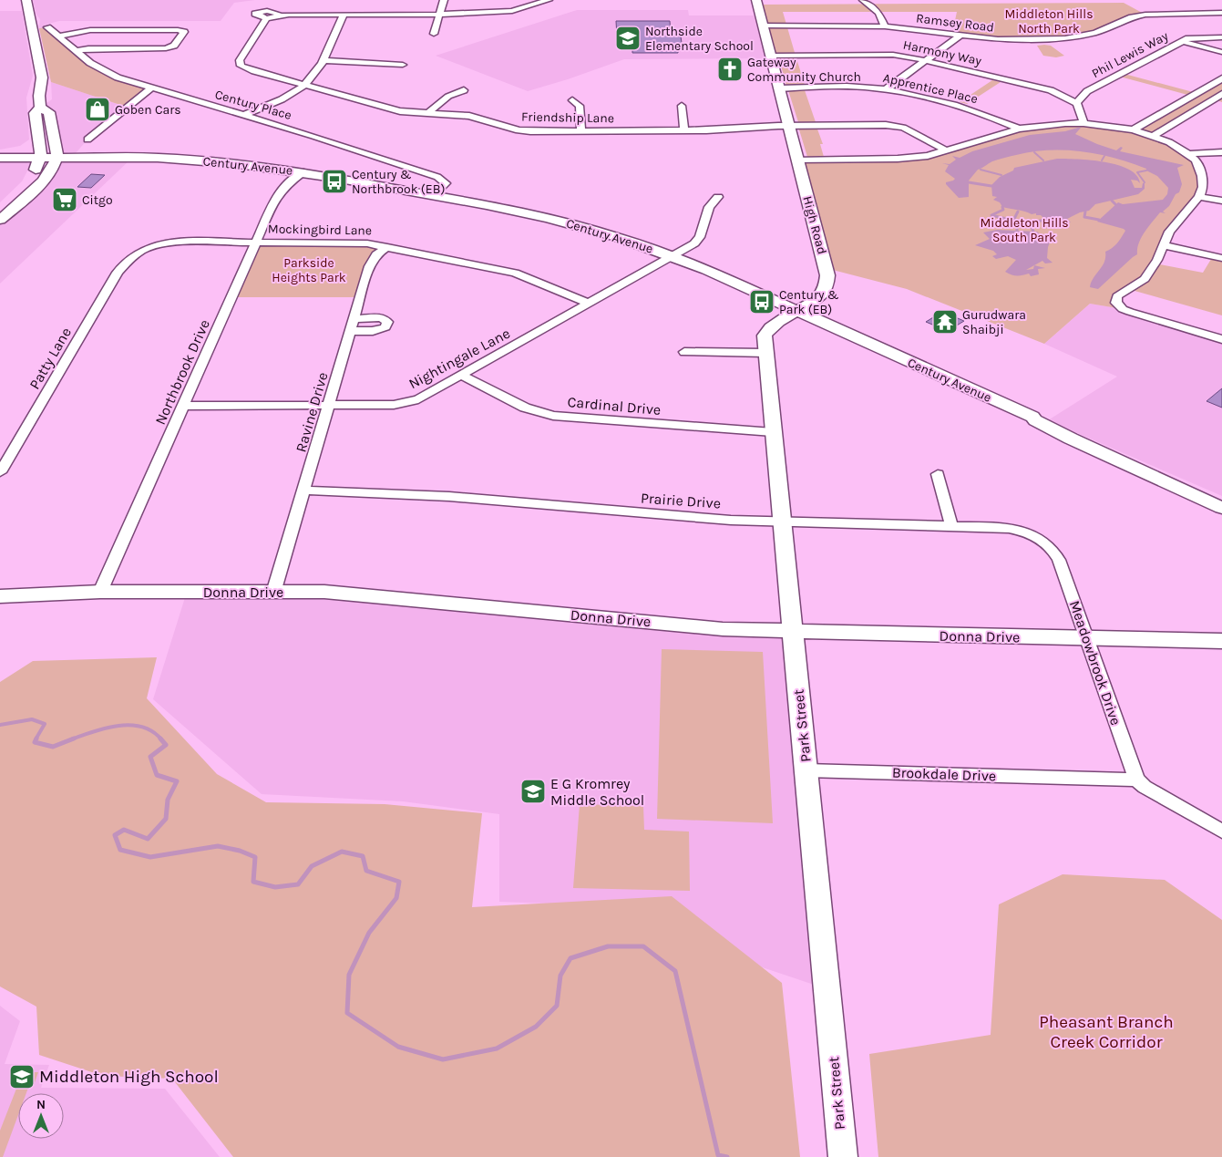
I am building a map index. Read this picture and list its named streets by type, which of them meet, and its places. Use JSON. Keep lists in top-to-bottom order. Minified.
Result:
{"streets":{"street":["Ramsey Road","Harmony Way","Phil Lewis Way","Apprentice Place","Century Place","Friendship Lane","Century Avenue","High Road","Mockingbird Lane","Patty Lane","Nightingale Lane","Northbrook Drive","Cardinal Drive","Ravine Drive","Prairie Drive","Donna Drive","Meadowbrook Drive","Park Street","Brookdale Drive"]},"crossings":[["Ramsey Road","High Road"],["Harmony Way","Phil Lewis Way"],["Harmony Way","High Road"],["Apprentice Place","High Road"],["Century Place","Century Avenue"],["Friendship Lane","High Road"],["Century Avenue","High Road"],["Century Avenue","Nightingale Lane"],["Century Avenue","Northbrook Drive"],["Century Avenue","Park Street"],["High Road","Park Street"],["Mockingbird Lane","Patty Lane"],["Mockingbird Lane","Nightingale Lane"],["Mockingbird Lane","Northbrook Drive"],["Mockingbird Lane","Ravine Drive"],["Nightingale Lane","Northbrook Drive"],["Nightingale Lane","Cardinal Drive"],["Nightingale Lane","Ravine Drive"],["Northbrook Drive","Donna Drive"],["Cardinal Drive","Park Street"],["Ravine Drive","Prairie Drive"],["Ravine Drive","Donna Drive"],["Prairie Drive","Meadowbrook Drive"],["Prairie Drive","Park Street"],["Donna Drive","Meadowbrook Drive"],["Donna Drive","Park Street"],["Meadowbrook Drive","Brookdale Drive"],["Park Street","Brookdale Drive"]],"parks":["Middleton Hills North Park","Middleton Hills South Park","Parkside Heights Park","Pheasant Branch Creek Corridor"],"places":{"school or university":["Northside Elementary School","E G Kromrey Middle School","Middleton High School"],"church":["Gateway Community Church"],"shop":["Goben Cars"],"bus stop":["Century & Northbrook (EB)","Century & Park (EB)"],"supermarket":["Citgo"],"temple":["Gurudwara Shaibji"]},"north":"top"}
